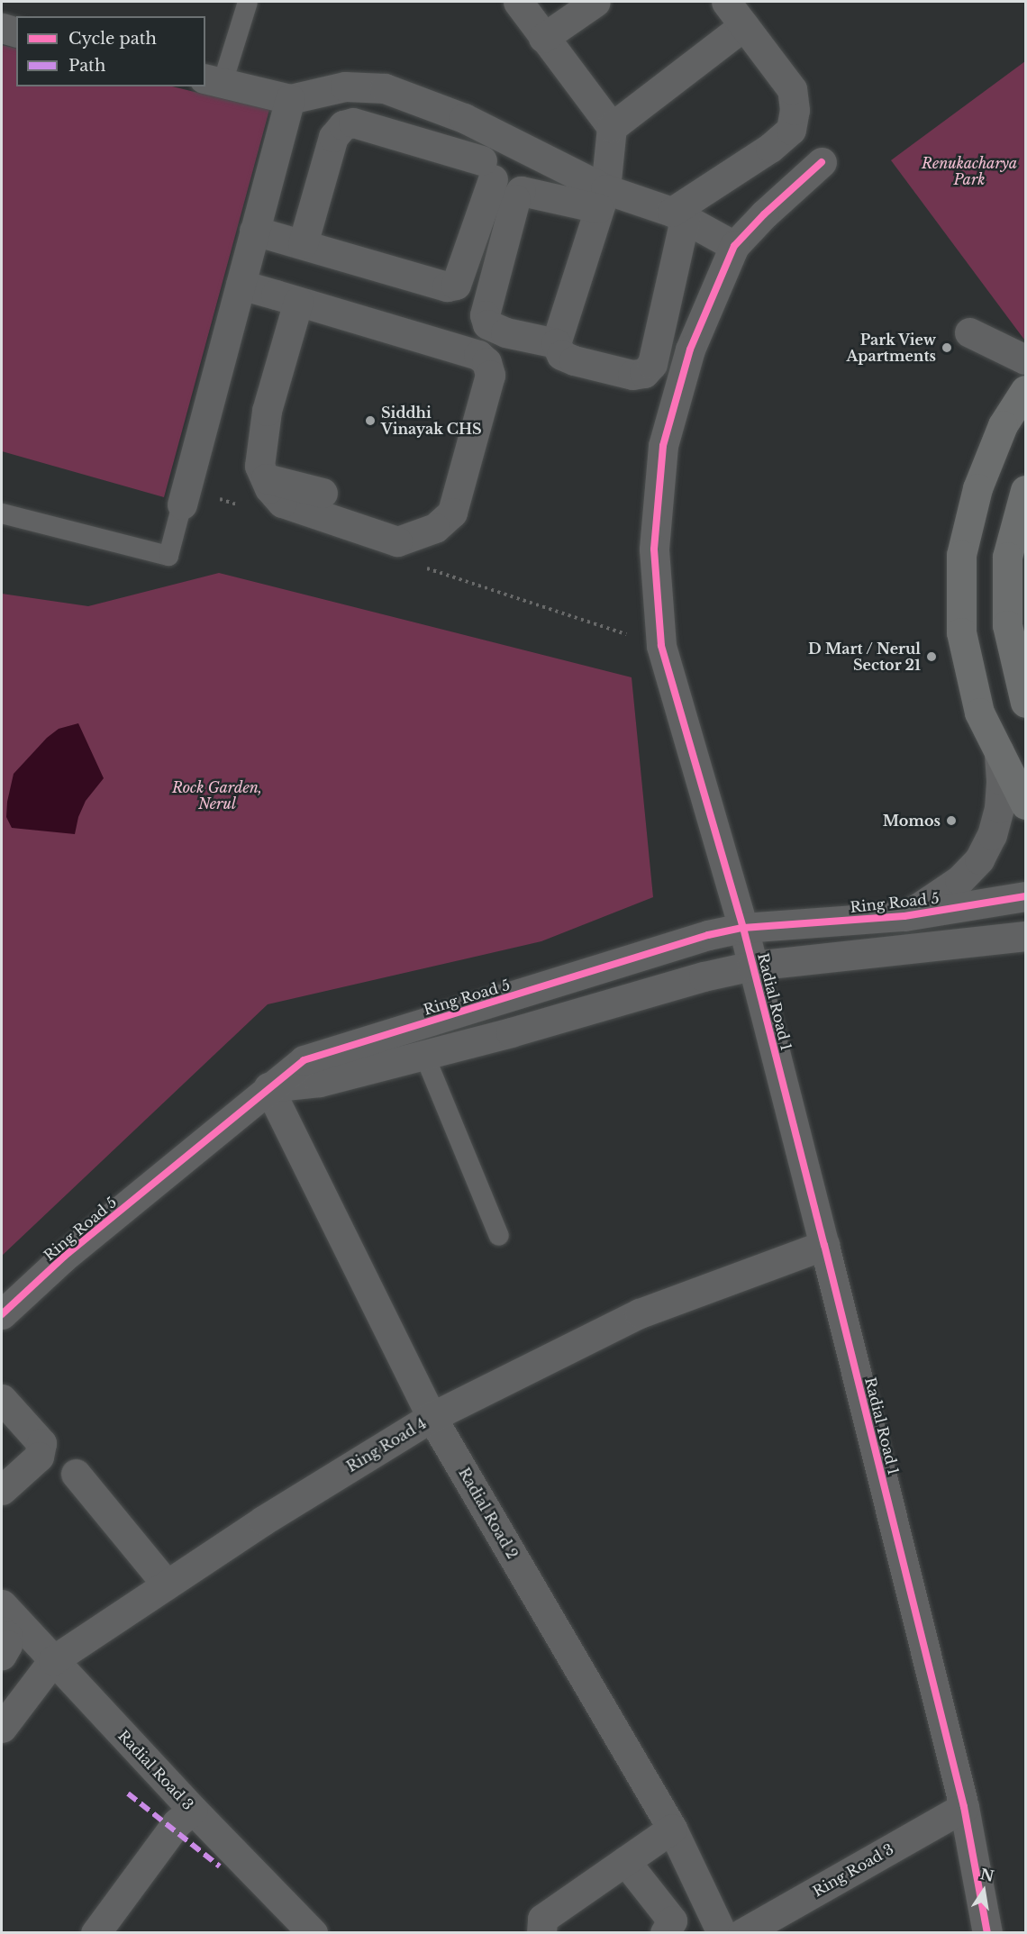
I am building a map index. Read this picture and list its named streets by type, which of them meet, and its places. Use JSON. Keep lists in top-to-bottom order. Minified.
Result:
{"streets":{"street":["Ring Road 5","Radial Road 1","Ring Road 4","Radial Road 2","Radial Road 3","Ring Road 3"]},"crossings":[["Ring Road 5","Radial Road 1"],["Ring Road 5","Radial Road 2"],["Radial Road 1","Ring Road 4"],["Radial Road 1","Ring Road 3"],["Ring Road 4","Radial Road 2"],["Ring Road 4","Radial Road 3"]],"parks":["Renukacharya Park","Rock Garden, Nerul"],"places":["Park View Apartments","Siddhi Vinayak CHS","D Mart / Nerul Sector 21","Momos"],"legend":["Cycle path","Path"],"north":"top"}
